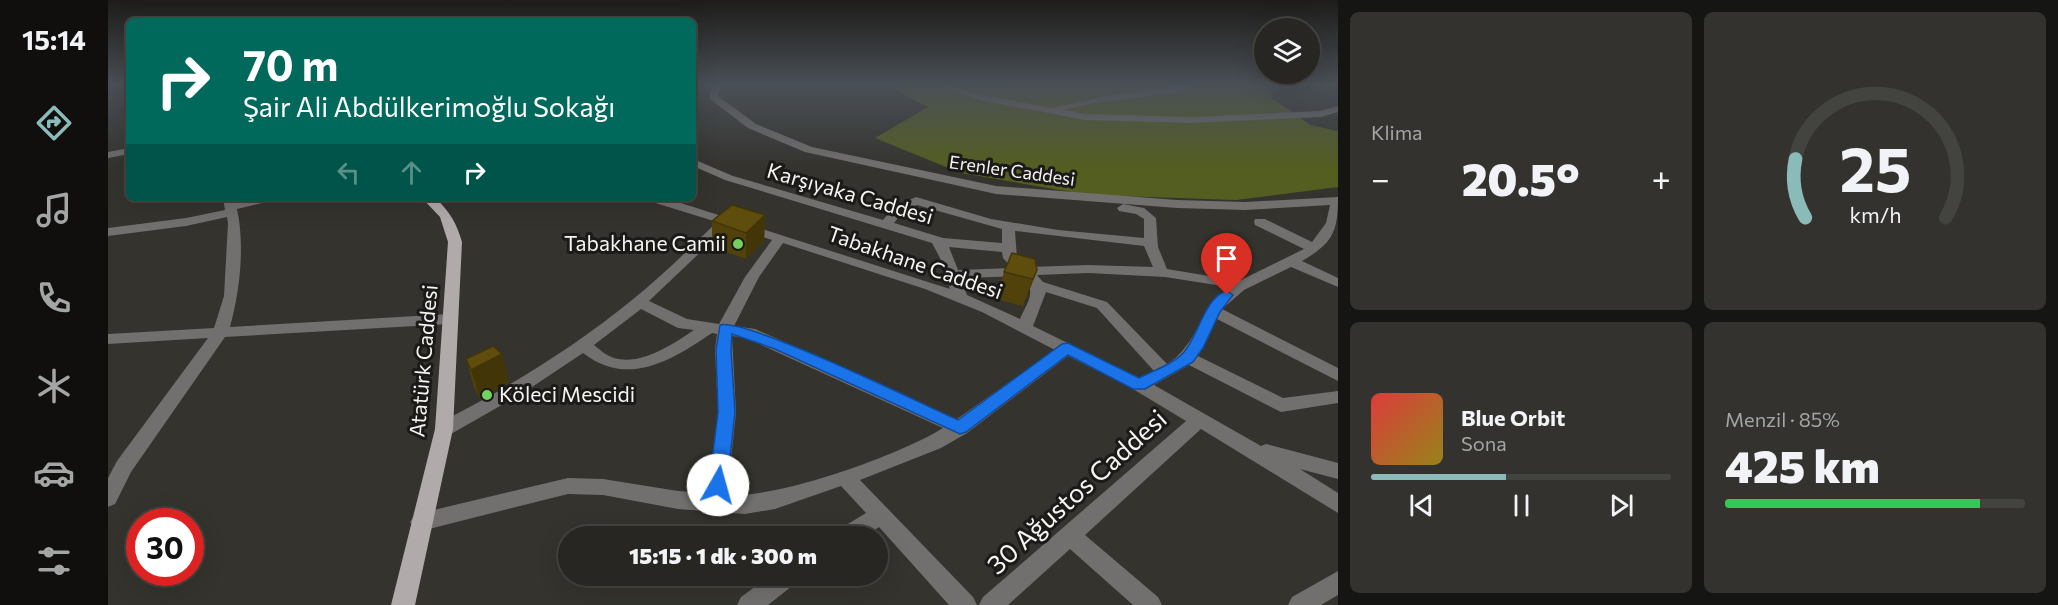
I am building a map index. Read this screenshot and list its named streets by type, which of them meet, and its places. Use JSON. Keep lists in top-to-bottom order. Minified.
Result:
{"streets":{"main road":["Atatürk Caddesi"],"street":["Erenler Caddesi","Karşıyaka Caddesi","Tabakhane Caddesi","30 Ağustos Caddesi"]},"crossings":[["Karşıyaka Caddesi","Tabakhane Caddesi"],["Tabakhane Caddesi","30 Ağustos Caddesi"]],"places":["Tabakhane Camii","Köleci Mescidi"],"page":{"tabs":"15:14","tile":["Klima",["Menzil · 85%","425 km"]],"turn":["70 m","Şair Ali Abdülkerimoğlu Sokağı"],"heat":["−","20.5°","+"],"song":["Blue Orbit","Sona"],"limit":"30","trip":"15:15 · 1 dk · 300 m","gauge":["25","km/h"]}}
